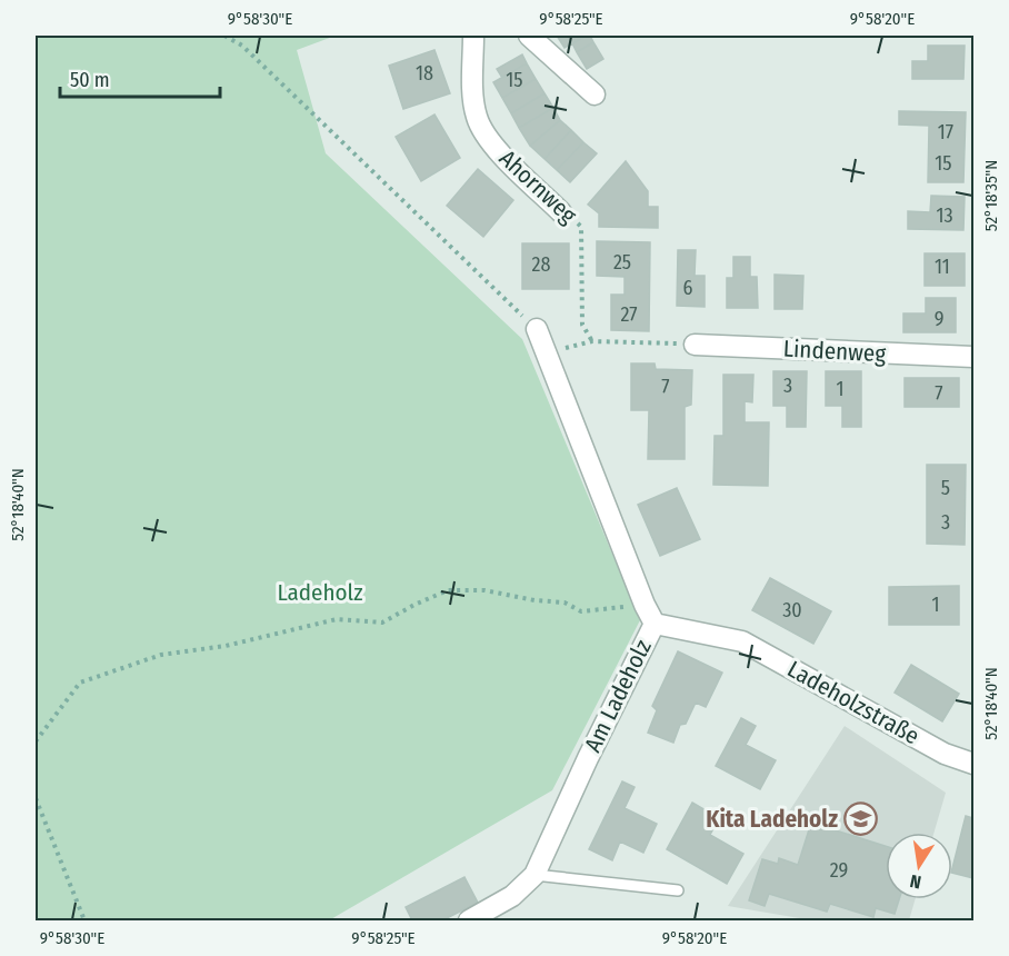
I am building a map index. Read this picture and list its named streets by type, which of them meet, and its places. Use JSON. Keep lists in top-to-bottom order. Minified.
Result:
{"streets":{"street":["Ahornweg","Lindenweg","Am Ladeholz","Ladeholzstraße"]},"crossings":[["Am Ladeholz","Ladeholzstraße"]],"parks":["Ladeholz"],"places":{"school or university":["Kita Ladeholz"]},"house_numbers":["18","15","17","15","13","25","28","11","6","27","9","3","7","1","7","5","3","1","30","29"],"scale_bar":"50 m","north":"bottom","coordinates":["9°58'30\"E","9°58'25\"E","9°58'20\"E","52°18'35\"N","52°18'40\"N"]}
